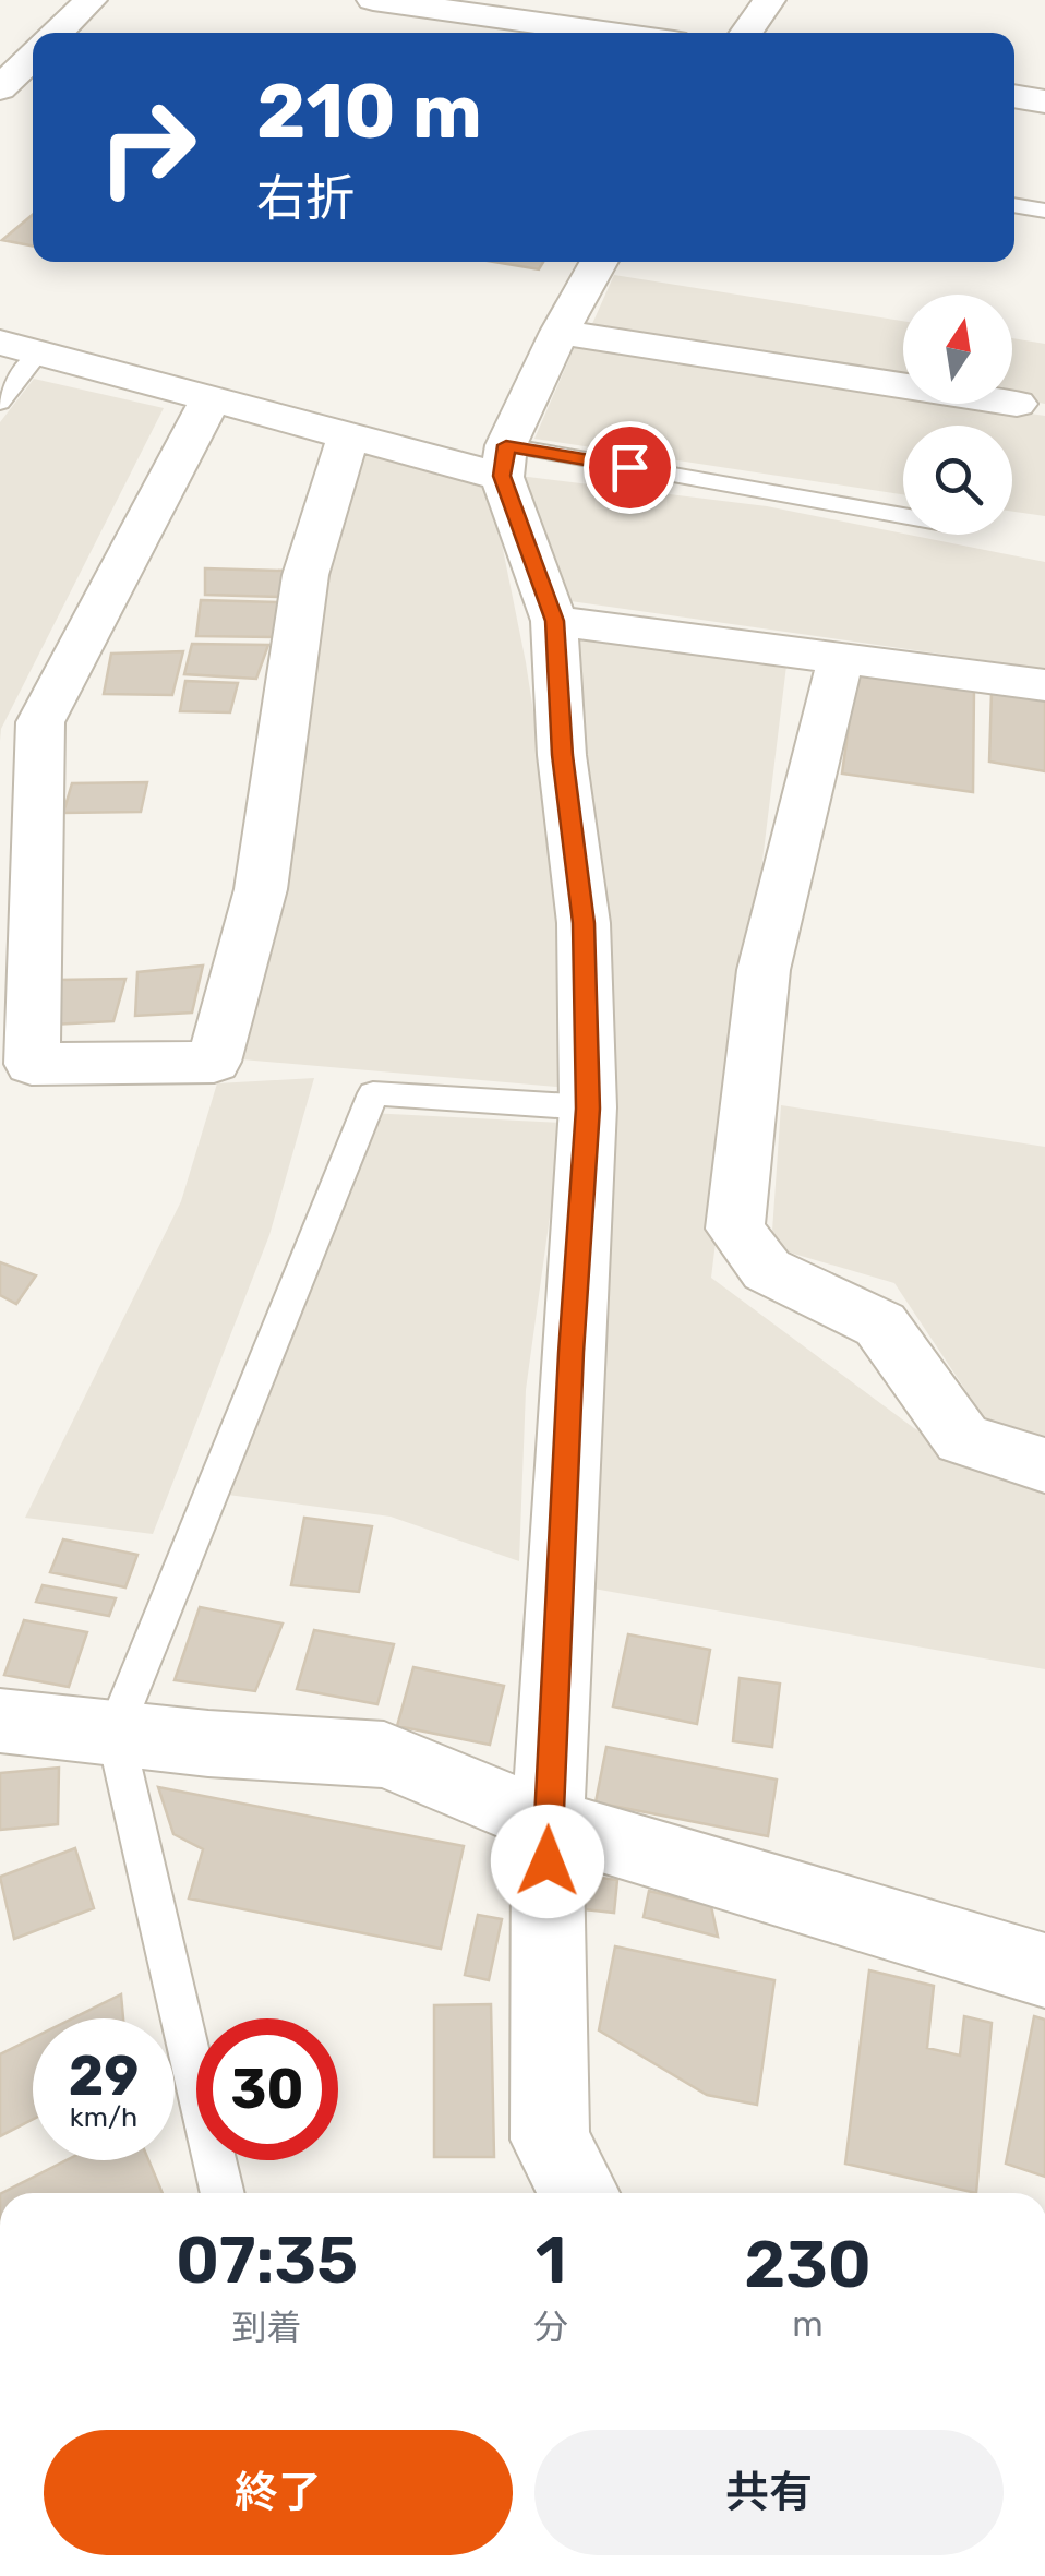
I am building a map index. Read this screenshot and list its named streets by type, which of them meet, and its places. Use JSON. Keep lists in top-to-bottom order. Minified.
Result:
{"north":"top","page":{"turn":["210 m","右折"],"speed":"29 km/h","limit":"30","eta":["07:35","到着","1","分","230","m"],"buttons":["終了","共有"]}}
